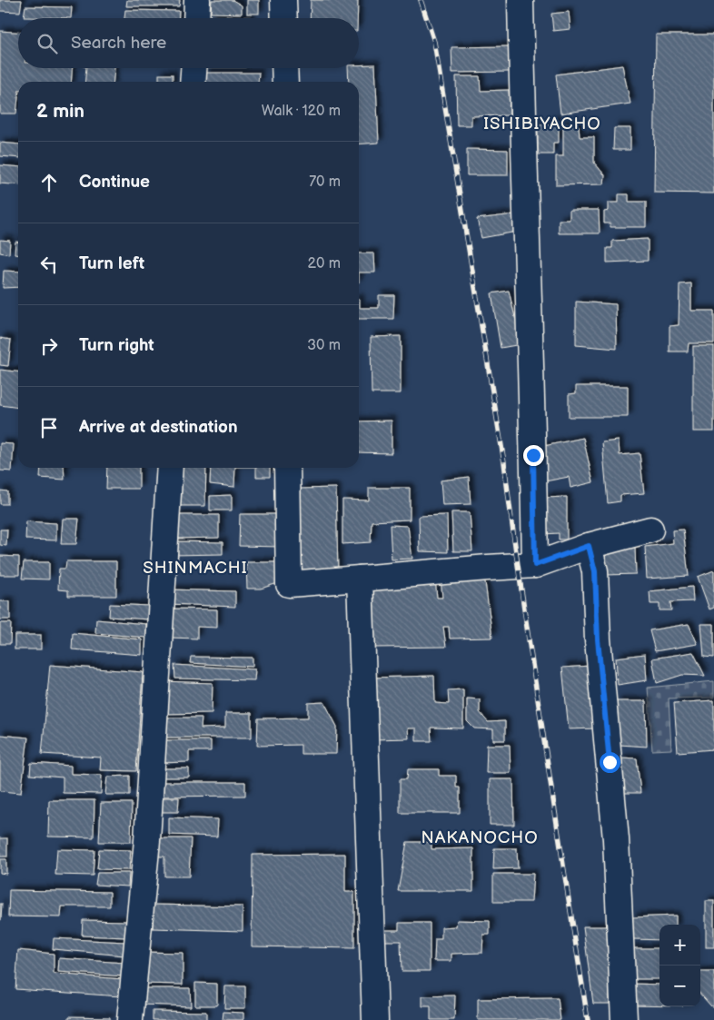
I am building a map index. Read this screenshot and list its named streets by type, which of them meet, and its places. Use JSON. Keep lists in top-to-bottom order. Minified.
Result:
{"districts":["ISHIBIYACHO","SHINMACHI","NAKANOCHO"],"page":{"search":"Search here","heading":["2 min","Walk · 120 m"],"list":[["Continue","70 m"],["Turn left","20 m"],["Turn right","30 m"],"Arrive at destination"],"map_buttons":["+","−"]}}
